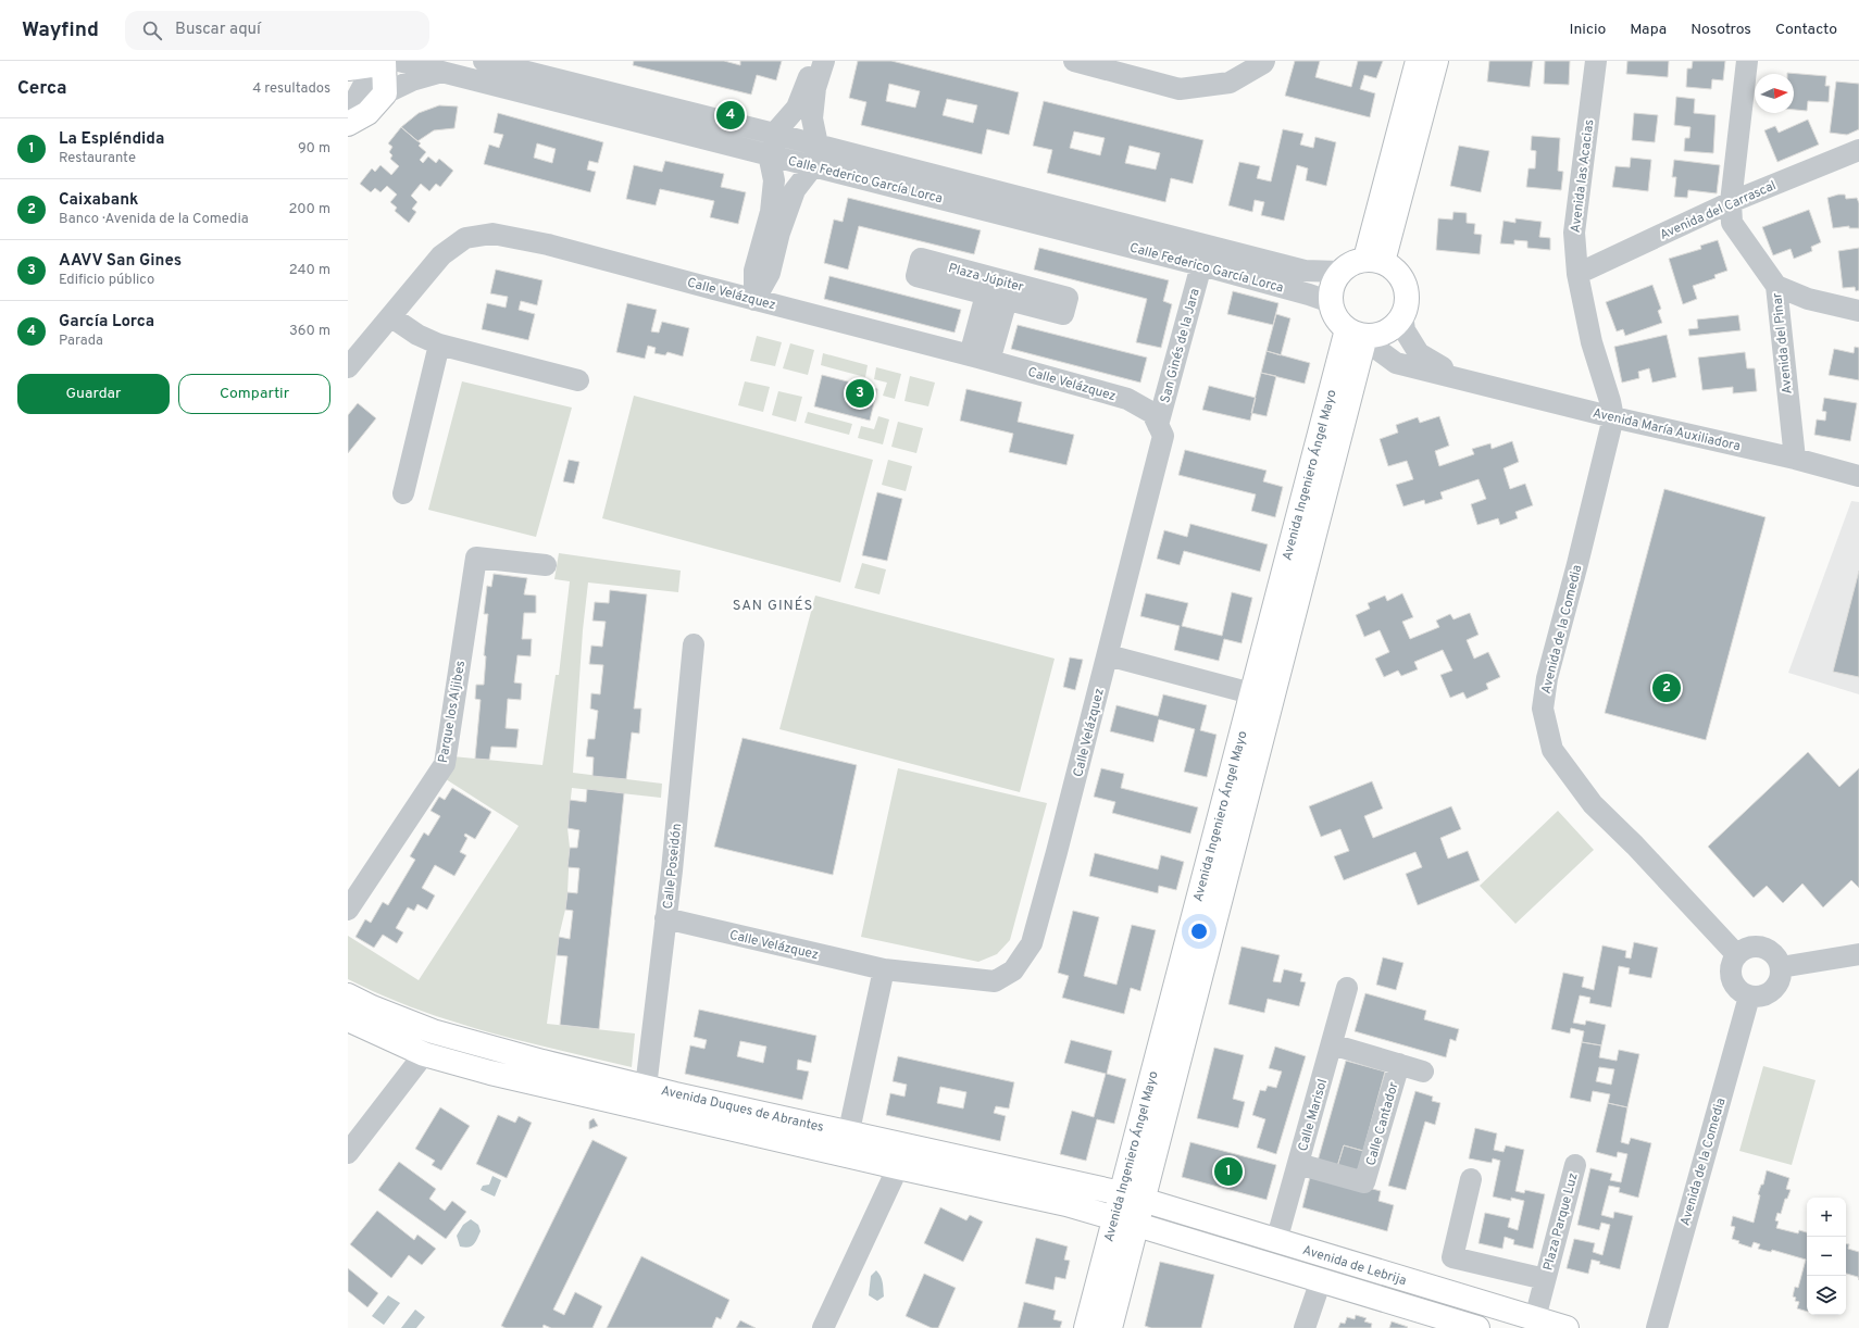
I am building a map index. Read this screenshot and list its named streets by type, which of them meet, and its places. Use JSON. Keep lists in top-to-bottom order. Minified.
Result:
{"streets":{"main road":["Avenida Ingeniero Ángel Mayo","Avenida Duques de Abrantes","Avenida de Lebrija"],"street":["Avenida las Acacias","Calle Federico García Lorca","Avenida del Carrascal","Plaza Júpiter","Calle Velázquez","Avenida del Pinar","San Ginés de la Jara","Avenida María Auxiliadora","Avenida de la Comedia","Parque los Aljibes","Calle Poseidón","Calle Marisol","Calle Cantador","Plaza Parque Luz"]},"crossings":[["Avenida las Acacias","Avenida del Carrascal"],["Avenida las Acacias","Avenida María Auxiliadora"],["Avenida las Acacias","Avenida de la Comedia"],["Calle Federico García Lorca","San Ginés de la Jara"],["Calle Federico García Lorca","Avenida María Auxiliadora"],["Calle Federico García Lorca","Avenida Ingeniero Ángel Mayo"],["Avenida del Carrascal","Avenida del Pinar"],["Plaza Júpiter","Calle Velázquez"],["Calle Velázquez","San Ginés de la Jara"],["Calle Velázquez","Calle Poseidón"],["Avenida del Pinar","Avenida María Auxiliadora"],["Avenida María Auxiliadora","Avenida Ingeniero Ángel Mayo"],["Avenida María Auxiliadora","Avenida de la Comedia"],["Avenida Ingeniero Ángel Mayo","Avenida Duques de Abrantes"],["Avenida Ingeniero Ángel Mayo","Avenida de Lebrija"],["Calle Poseidón","Avenida Duques de Abrantes"],["Avenida Duques de Abrantes","Avenida de Lebrija"],["Calle Marisol","Calle Cantador"],["Calle Marisol","Avenida de Lebrija"],["Plaza Parque Luz","Avenida de Lebrija"]],"districts":["SAN GINÉS"],"north":"right","page":{"header":"Wayfind","search":"Buscar aquí","nav":["Inicio","Mapa","Nosotros","Contacto"],"heading":["Cerca","4 resultados"],"pins":["4","3","2","1"],"list":[{"mark":"1","name":"La Espléndida","note":"Restaurante","value":"90 m"},{"mark":"2","name":"Caixabank","note":"Banco · Avenida de la Comedia","value":"200 m"},{"mark":"3","name":"AAVV San Gines","note":"Edificio público","value":"240 m"},{"mark":"4","name":"García Lorca","note":"Parada","value":"360 m"}],"buttons":["Guardar","Compartir"],"map_buttons":["+","−"]}}
